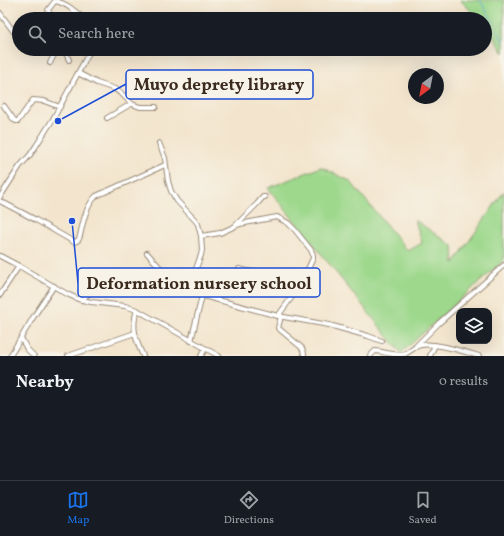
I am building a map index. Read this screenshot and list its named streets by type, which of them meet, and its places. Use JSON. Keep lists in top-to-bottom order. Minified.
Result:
{"places":["Muyo deprety library","Deformation nursery school"],"north":"bottom left","page":{"search":"Search here","heading":["Nearby","0 results"],"nav":["Map","Directions","Saved"]}}
